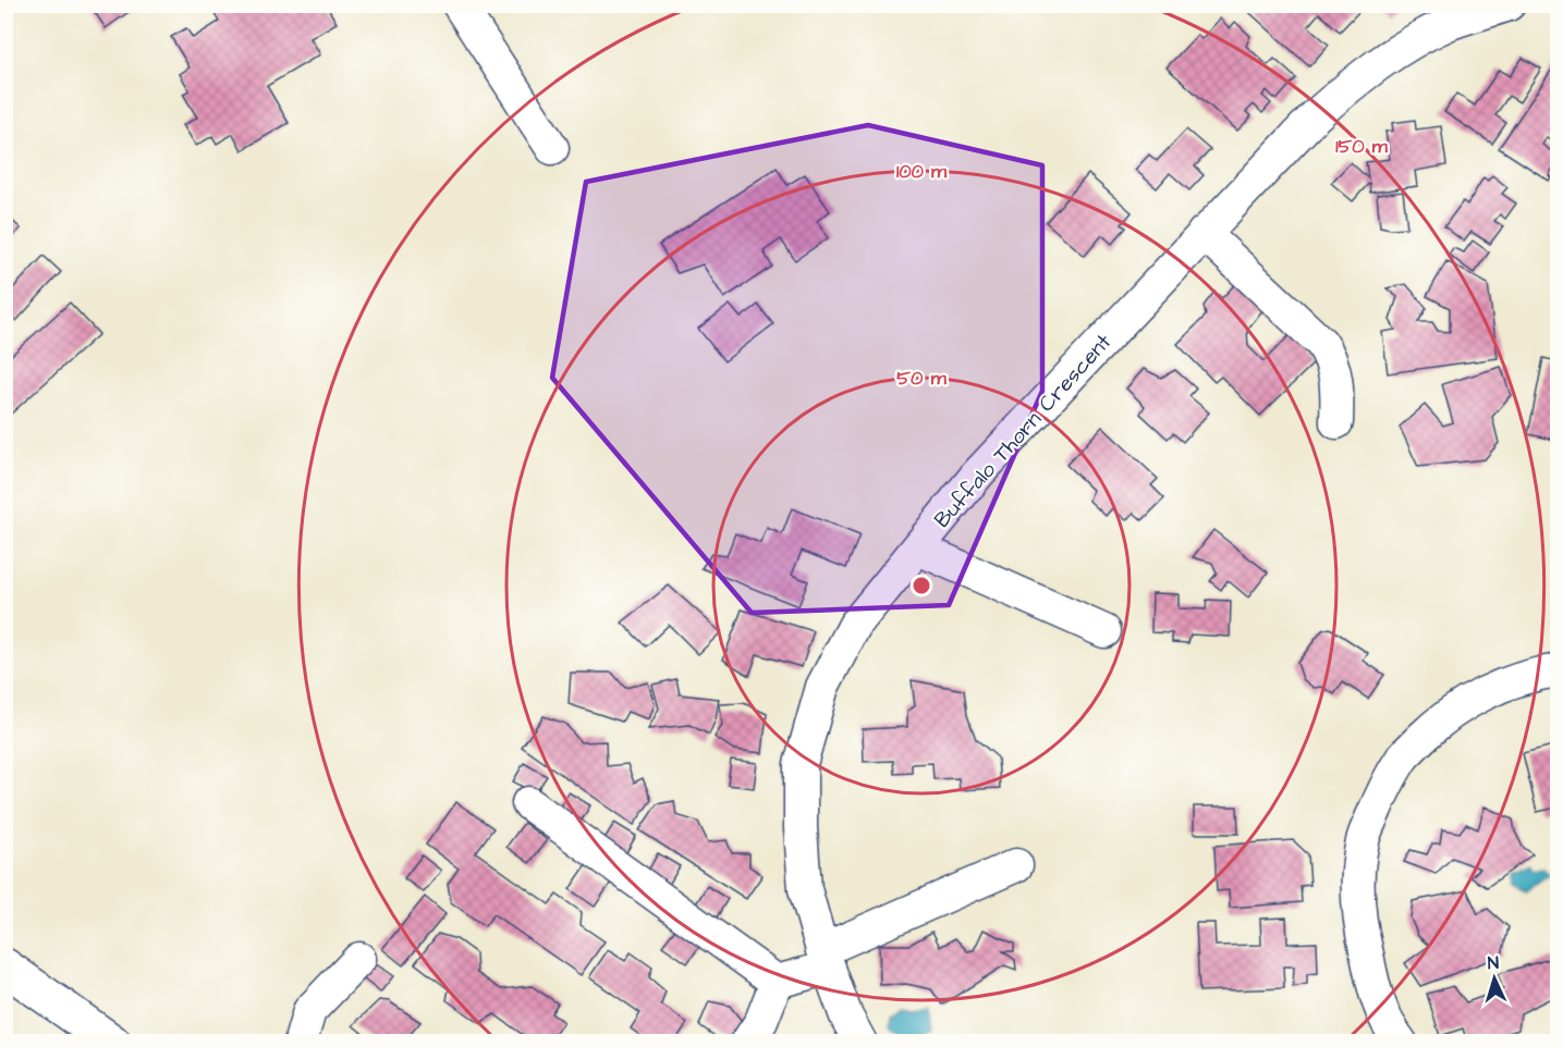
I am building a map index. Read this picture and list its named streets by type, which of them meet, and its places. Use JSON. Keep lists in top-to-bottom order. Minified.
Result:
{"streets":{"street":["Buffalo Thorn Crescent"]},"north":"top","rings":["150 m","100 m","50 m"]}
